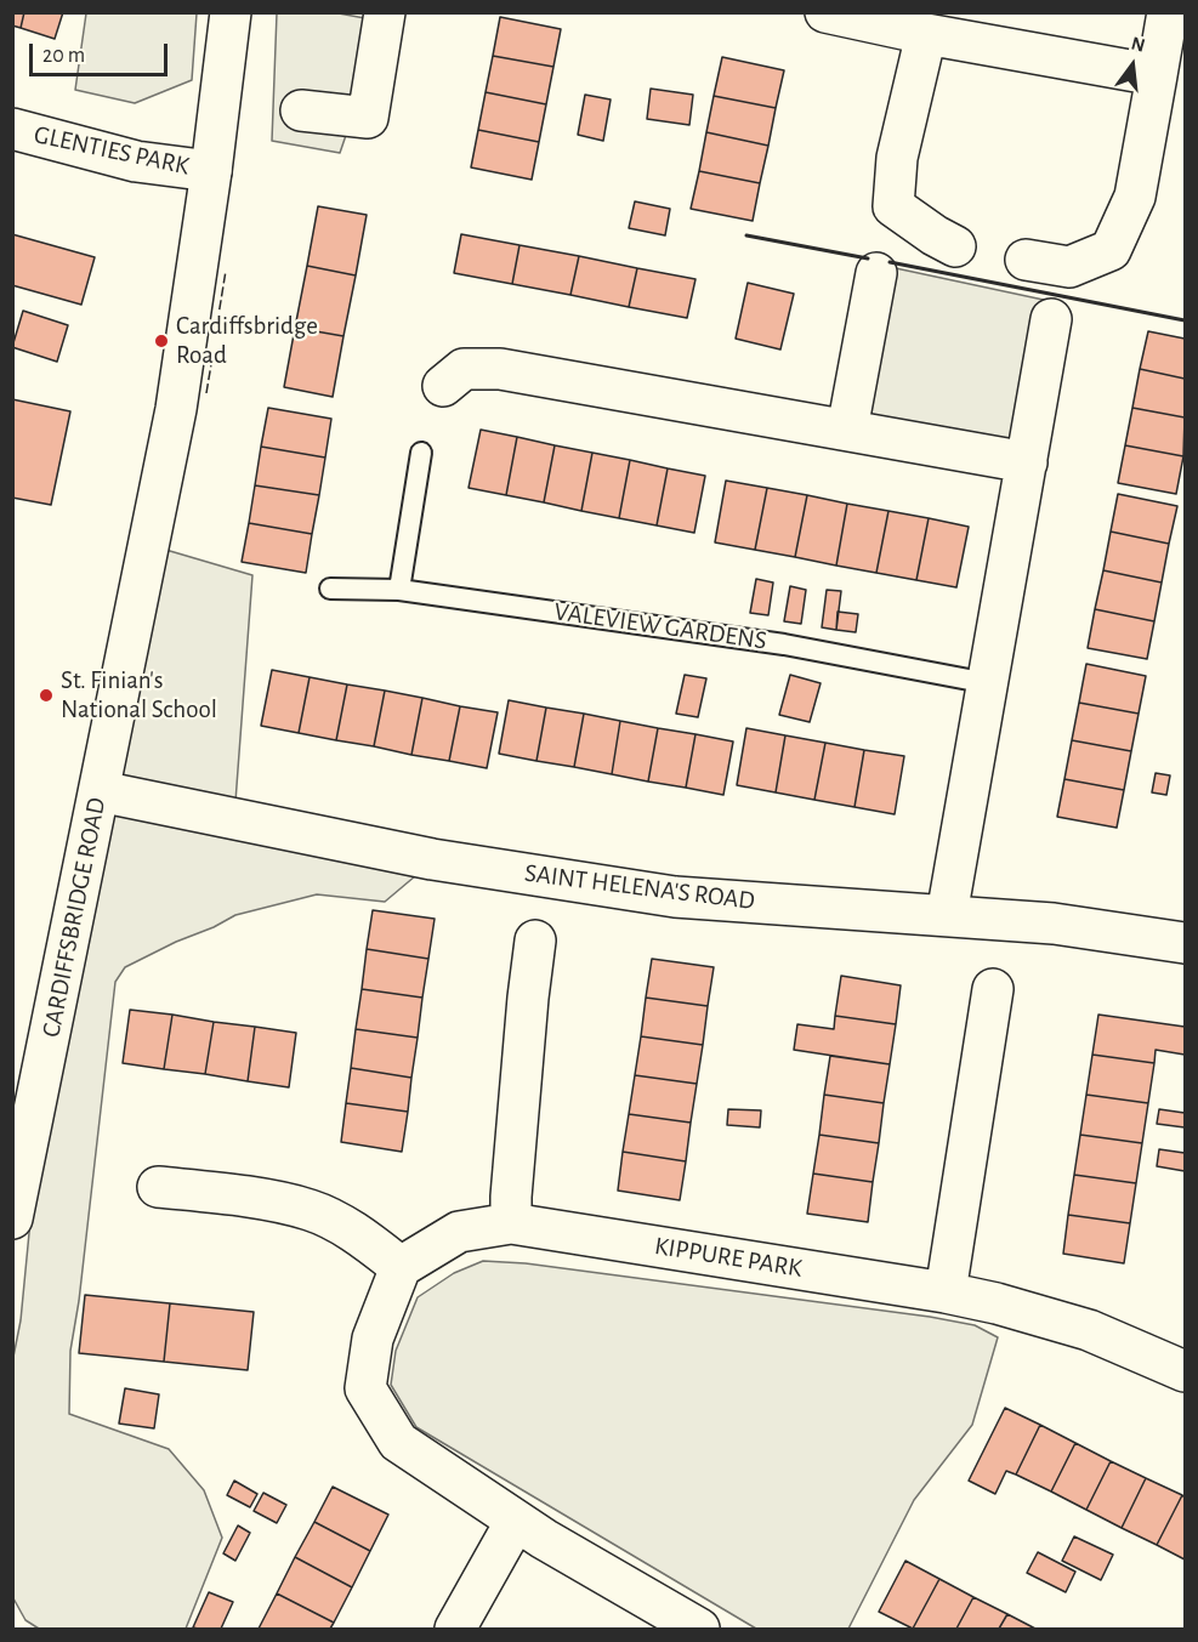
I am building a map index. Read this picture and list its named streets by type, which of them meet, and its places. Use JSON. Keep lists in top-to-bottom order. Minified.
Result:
{"streets":{"street":["GLENTIES PARK","SAINT HELENA'S ROAD","CARDIFFSBRIDGE ROAD","KIPPURE PARK"],"lane":["VALEVIEW GARDENS"]},"crossings":[["GLENTIES PARK","CARDIFFSBRIDGE ROAD"],["SAINT HELENA'S ROAD","CARDIFFSBRIDGE ROAD"]],"places":["Cardiffsbridge Road","St. Finian's National School"],"scale_bar":"20 m","north":"top"}
